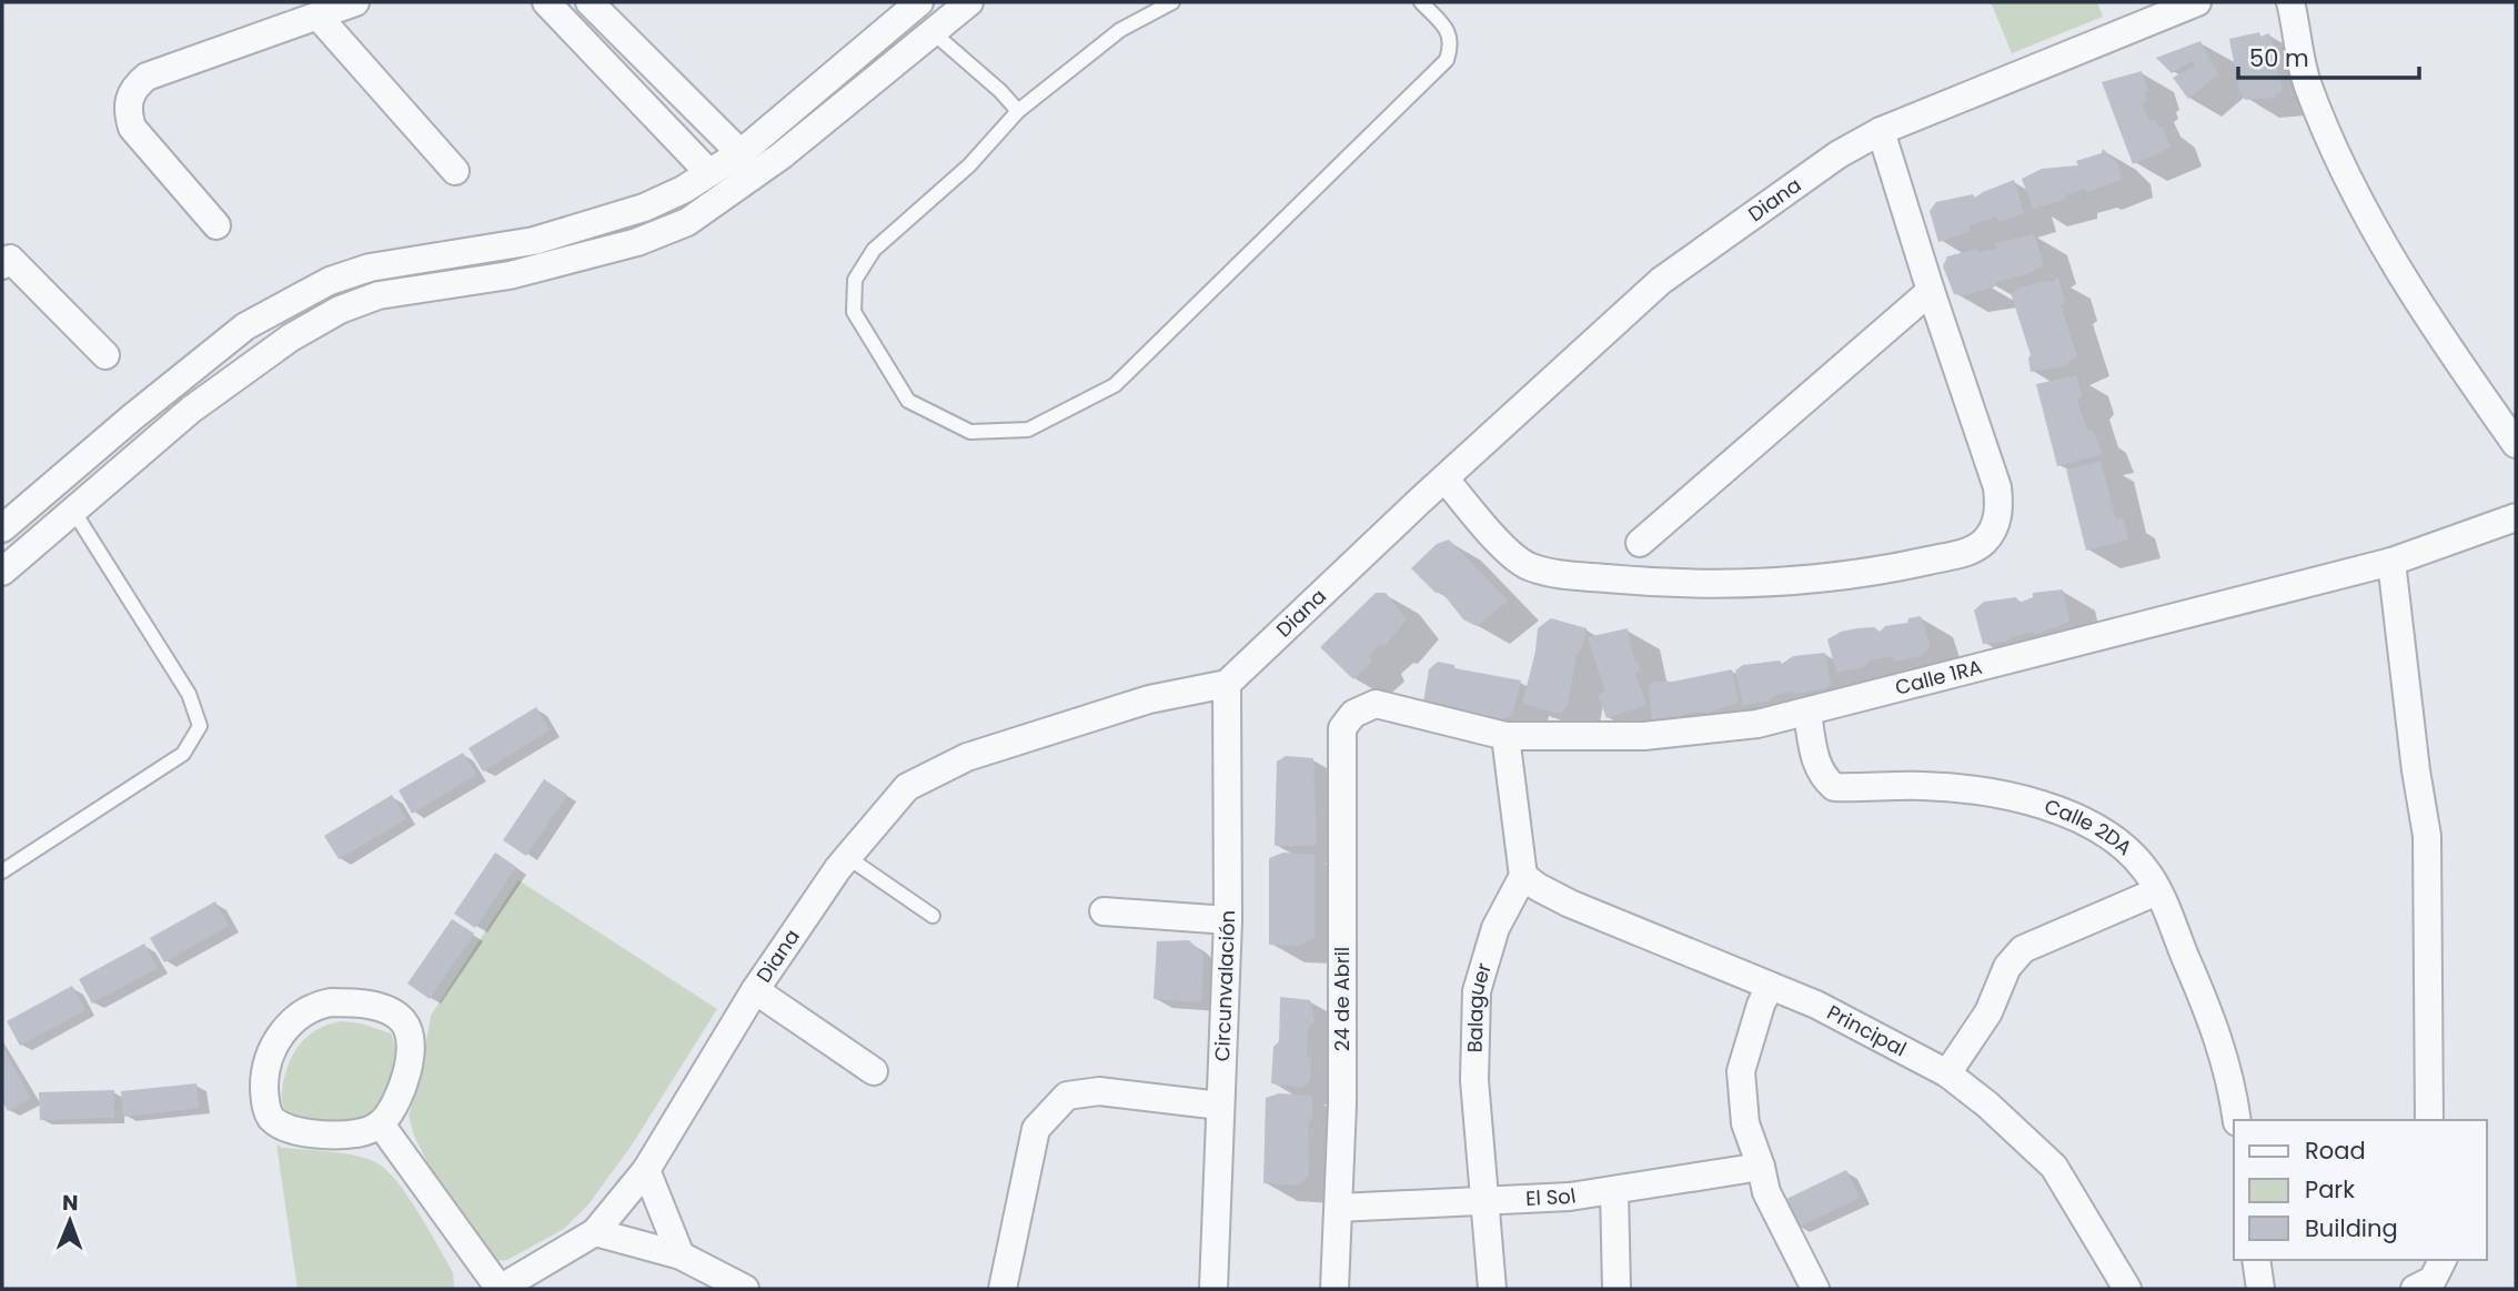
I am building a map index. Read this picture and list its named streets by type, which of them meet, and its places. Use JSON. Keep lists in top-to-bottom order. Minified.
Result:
{"streets":{"street":["Diana","Calle 1RA","Calle 2DA","Circunvalación","24 de Abril","Balaguer","Principal","El Sol"]},"crossings":[["Diana","Circunvalación"],["Calle 1RA","Calle 2DA"],["Calle 1RA","24 de Abril"],["24 de Abril","El Sol"],["Balaguer","Principal"],["Balaguer","El Sol"]],"legend":["Road","Park","Building"],"scale_bar":"50 m","north":"top"}
